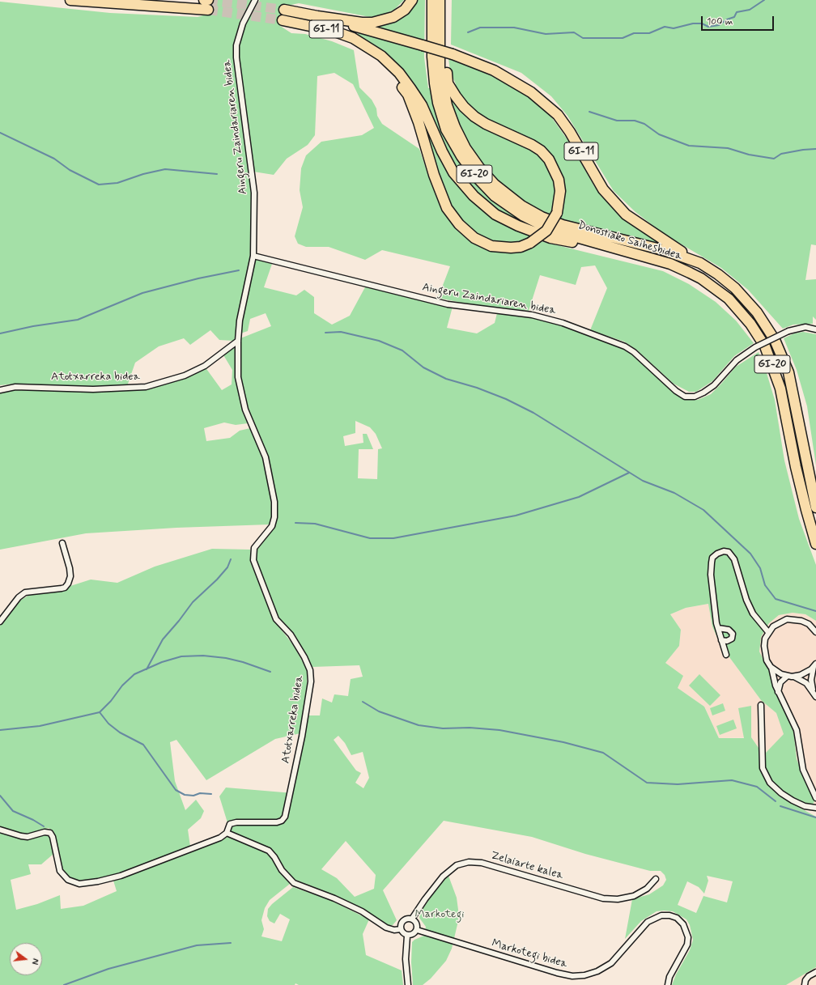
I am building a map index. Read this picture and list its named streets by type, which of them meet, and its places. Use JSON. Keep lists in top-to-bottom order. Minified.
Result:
{"streets":{"highway":["GI-11","GI-20","Donostiako Saihesbidea"],"street":["Aingeru Zaindariaren bidea","Atotxarreka bidea","Zelaiarte kalea","Markotegi bidea"]},"crossings":[["GI-11","Donostiako Saihesbidea"],["Aingeru Zaindariaren bidea","Atotxarreka bidea"],["Zelaiarte kalea","Markotegi bidea"]],"parks":["Markotegi"],"scale_bar":"100 m","north":"right"}
